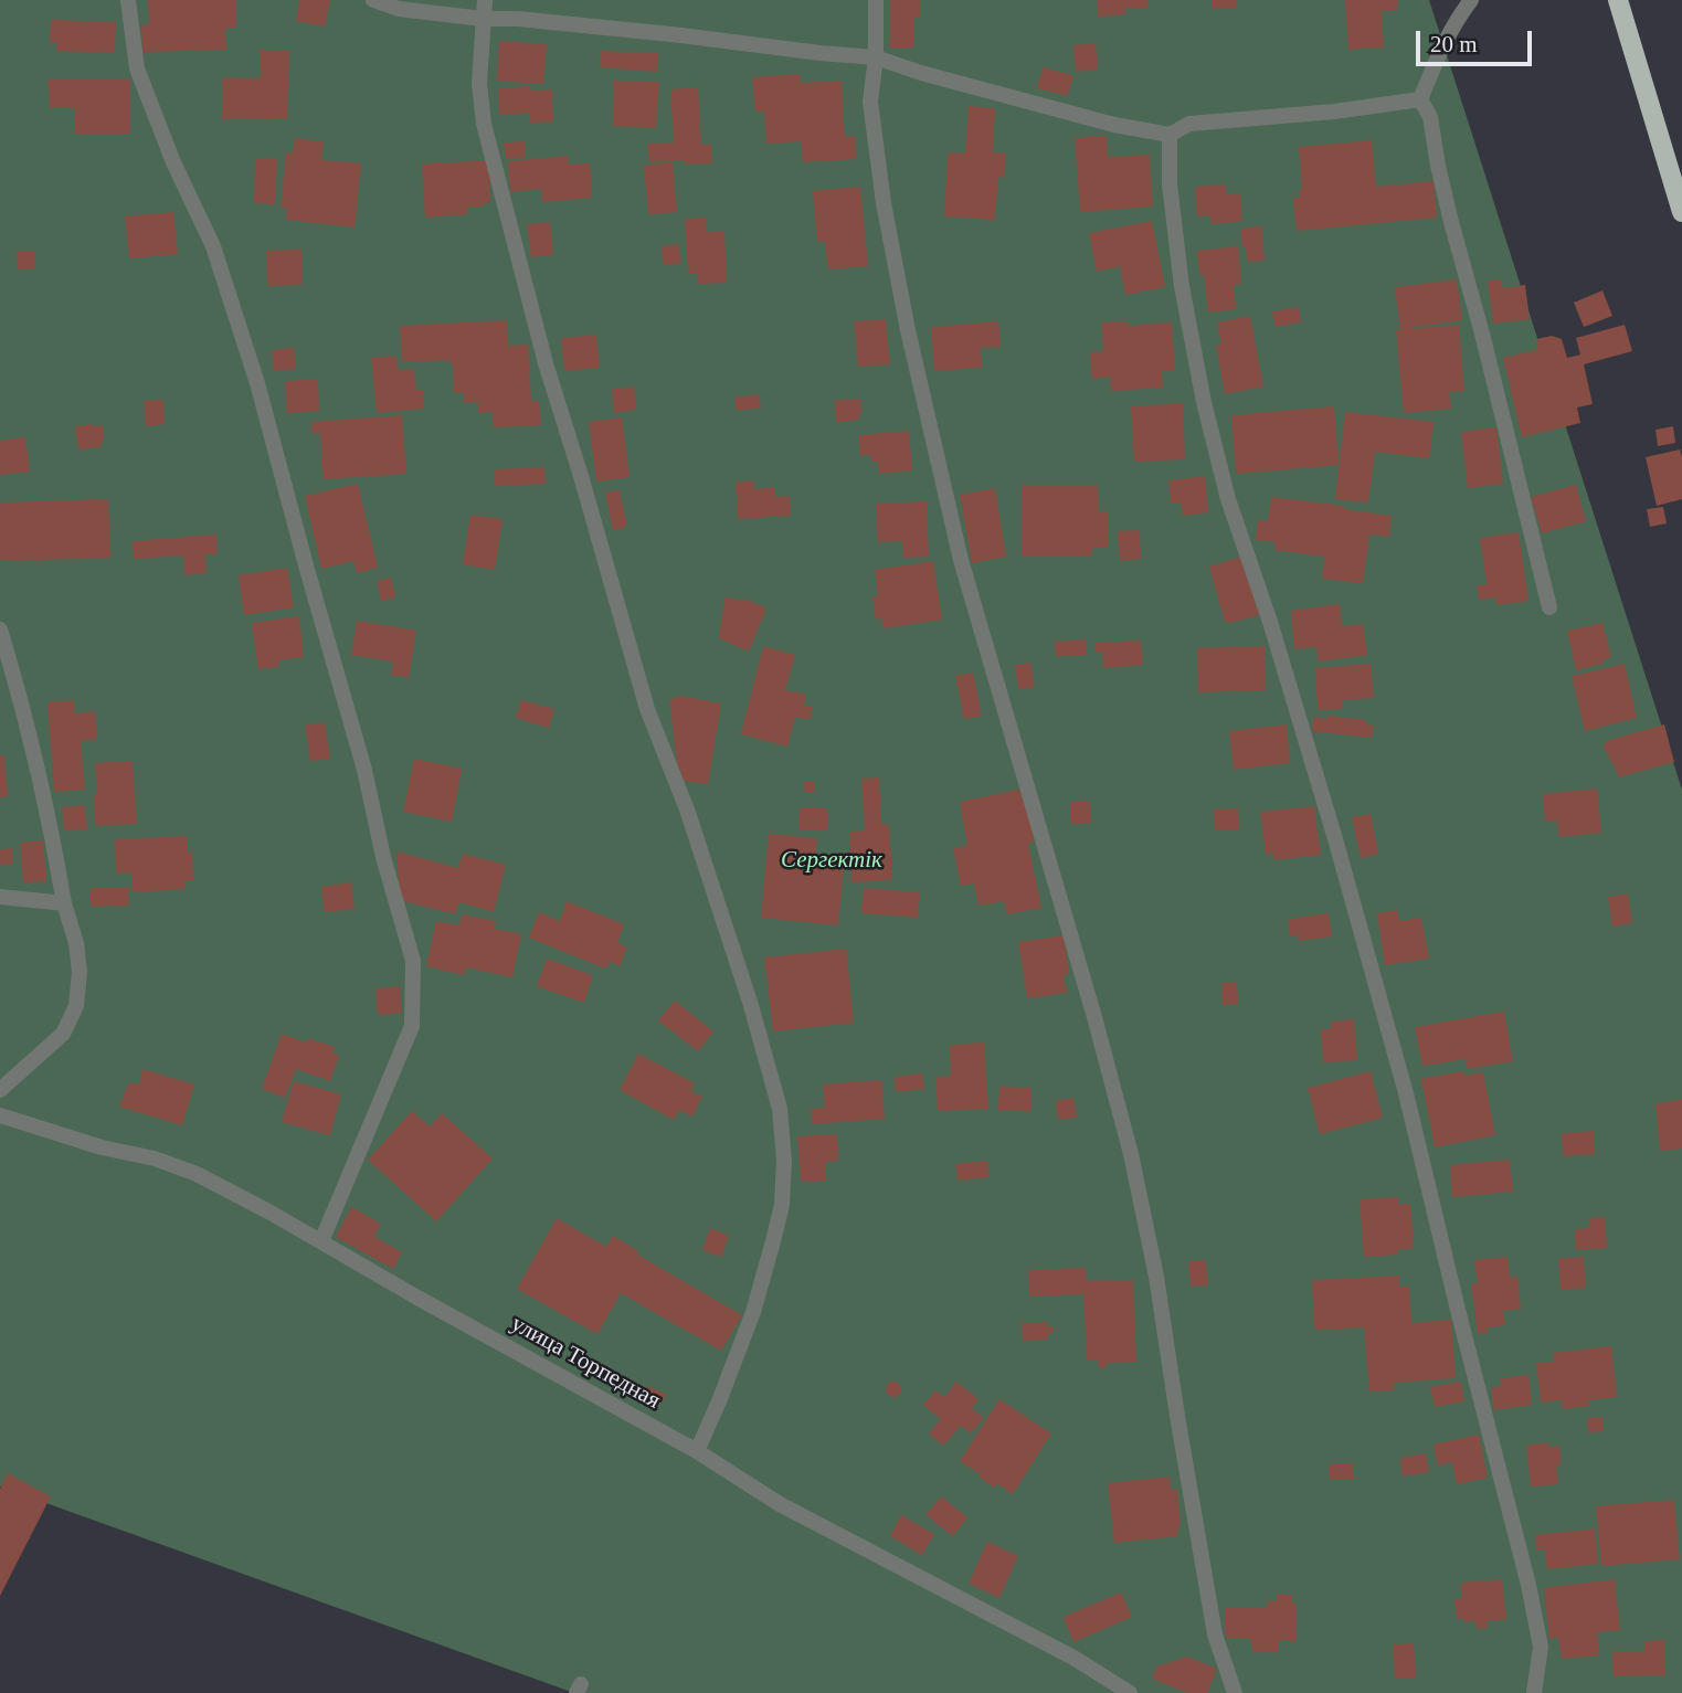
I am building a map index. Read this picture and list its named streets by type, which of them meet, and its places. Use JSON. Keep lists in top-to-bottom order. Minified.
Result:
{"streets":{"street":["улица Торпедная"]},"parks":["Сергектік"],"scale_bar":"20 m"}
